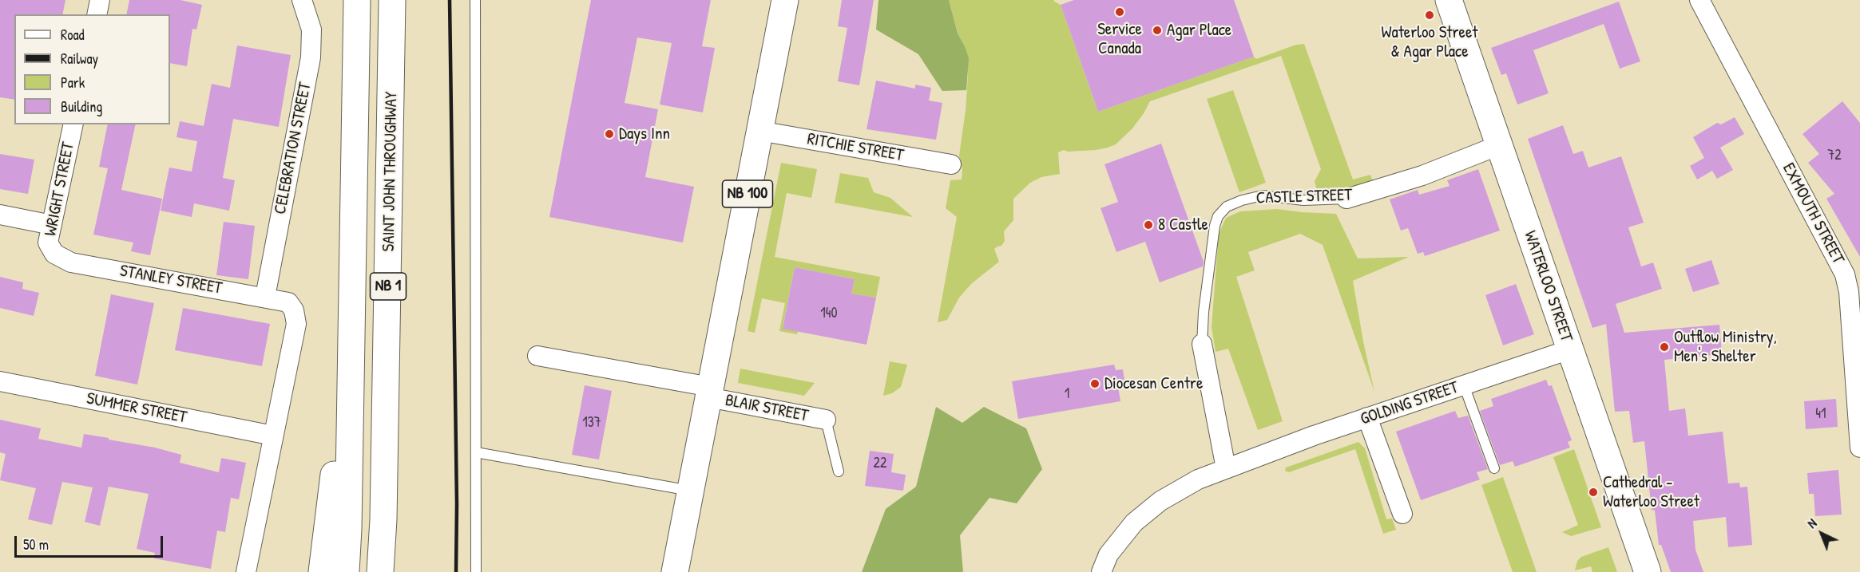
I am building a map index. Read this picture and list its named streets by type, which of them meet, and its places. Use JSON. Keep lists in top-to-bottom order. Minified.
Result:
{"streets":{"main road":["SAINT JOHN THROUGHWAY","NB 100","NB 1","WATERLOO STREET"],"street":["RITCHIE STREET","CELEBRATION STREET","WRIGHT STREET","CASTLE STREET","EXMOUTH STREET","STANLEY STREET","GOLDING STREET","SUMMER STREET","BLAIR STREET"]},"crossings":[["RITCHIE STREET","NB 100"],["CELEBRATION STREET","STANLEY STREET"],["WRIGHT STREET","STANLEY STREET"],["NB 100","BLAIR STREET"],["CASTLE STREET","WATERLOO STREET"],["CASTLE STREET","GOLDING STREET"],["STANLEY STREET","SUMMER STREET"],["WATERLOO STREET","GOLDING STREET"]],"places":["Service Canada","Waterloo Street & Agar Place","Agar Place","Days Inn","8 Castle","Outflow Ministry, Men's Shelter","Diocesan Centre","Cathedral - Waterloo Street"],"house_numbers":["72","140","1","41","137","22"],"legend":["Road","Railway","Park","Building"],"scale_bar":"50 m","north":"top left"}
